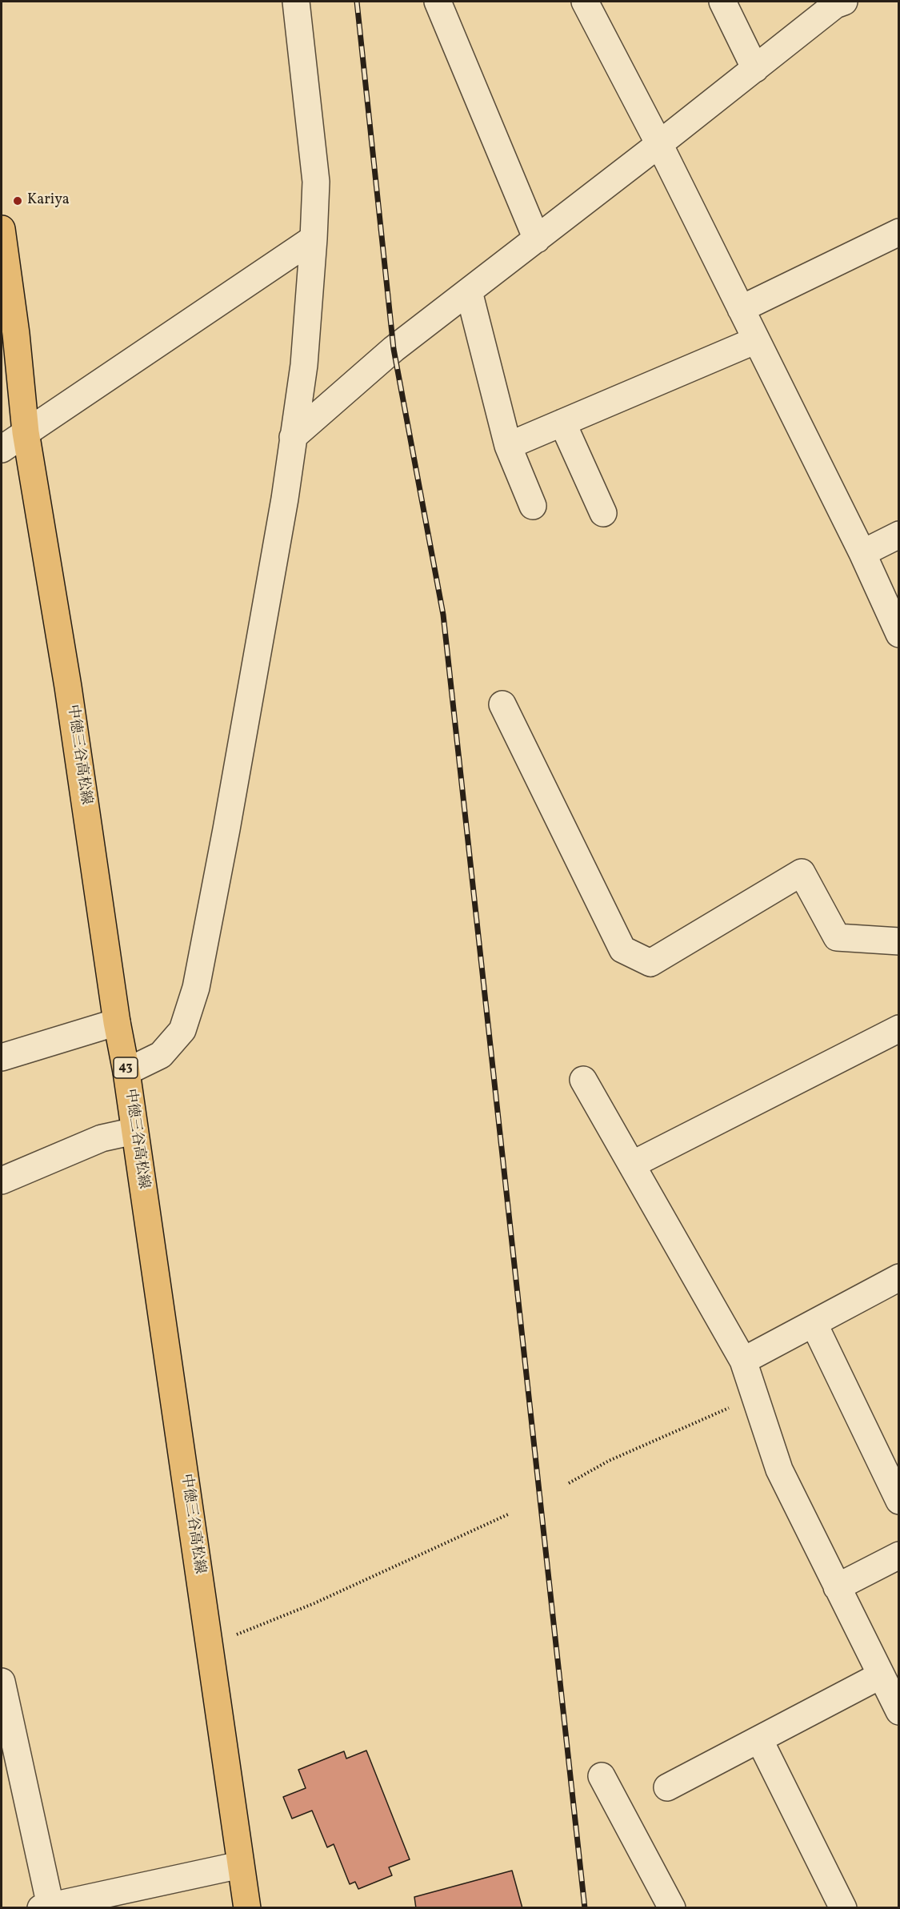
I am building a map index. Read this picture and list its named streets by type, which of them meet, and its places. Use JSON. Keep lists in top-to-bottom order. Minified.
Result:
{"streets":{"main road":["中徳三谷高松線","43"]},"places":["Kariya"]}
